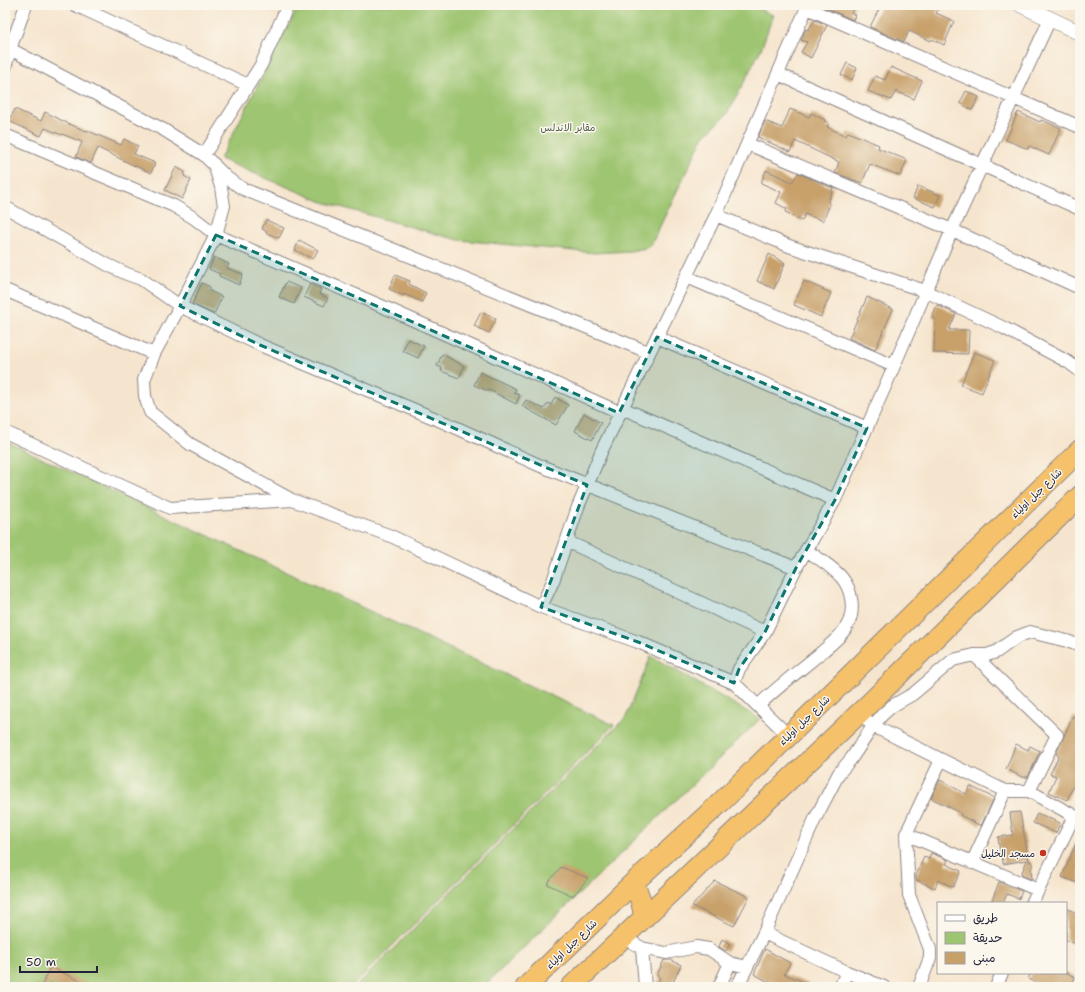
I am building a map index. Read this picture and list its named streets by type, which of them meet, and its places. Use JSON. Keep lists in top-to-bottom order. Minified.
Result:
{"streets":{"highway":["شارع جبل اولياء"]},"parks":["مقابر الاندلس"],"places":["مسجد الخليل"],"legend":["طريق","حديقة","مبنى"],"scale_bar":"50 m"}
